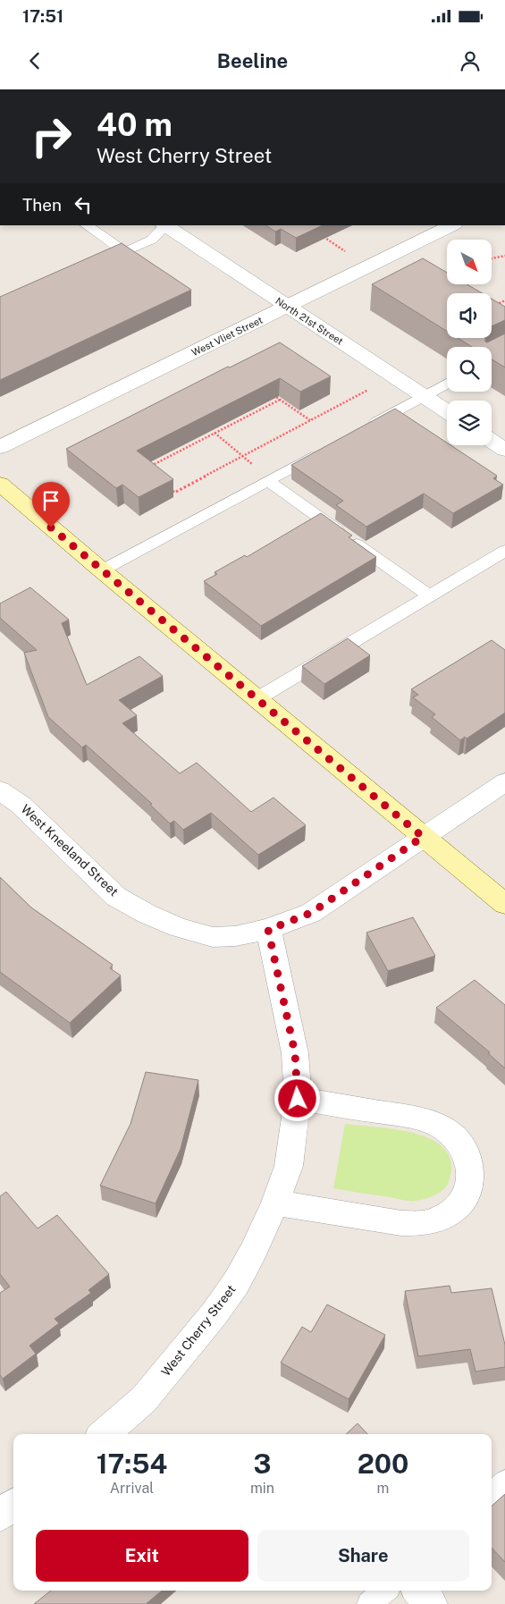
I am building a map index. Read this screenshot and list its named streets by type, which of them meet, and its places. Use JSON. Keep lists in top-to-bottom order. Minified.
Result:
{"streets":{"street":["North 21st Street","West Vliet Street","West Kneeland Street","West Cherry Street"]},"crossings":[["North 21st Street","West Vliet Street"],["West Kneeland Street","West Cherry Street"]],"north":"bottom right","page":{"status":"17:51","header":"Beeline","turn":["40 m","West Cherry Street"],"then":"Then","eta":["17:54","Arrival","3","min","200","m"],"buttons":["Exit","Share"]}}
